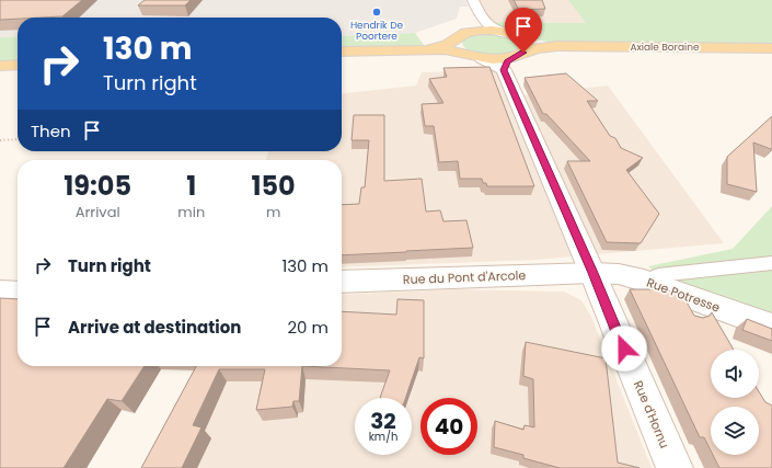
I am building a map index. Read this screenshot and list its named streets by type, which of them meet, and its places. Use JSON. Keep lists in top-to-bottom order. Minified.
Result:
{"streets":{"main road":["Axiale Boraine"],"street":["Rue du Pont d'Arcole","Rue Potresse","Rue d'Hornu"]},"crossings":[["Rue du Pont d'Arcole","Rue Potresse"],["Rue du Pont d'Arcole","Rue d'Hornu"],["Rue Potresse","Rue d'Hornu"]],"places":["Hendrik De Poortere"],"page":{"turn":["130 m","Turn right"],"then":"Then","eta":["19:05","Arrival","1","min","150","m"],"list":[{"name":"Turn right","value":"130 m"},{"name":"Arrive at destination","value":"20 m"}],"speed":"32 km/h","limit":"40"}}
